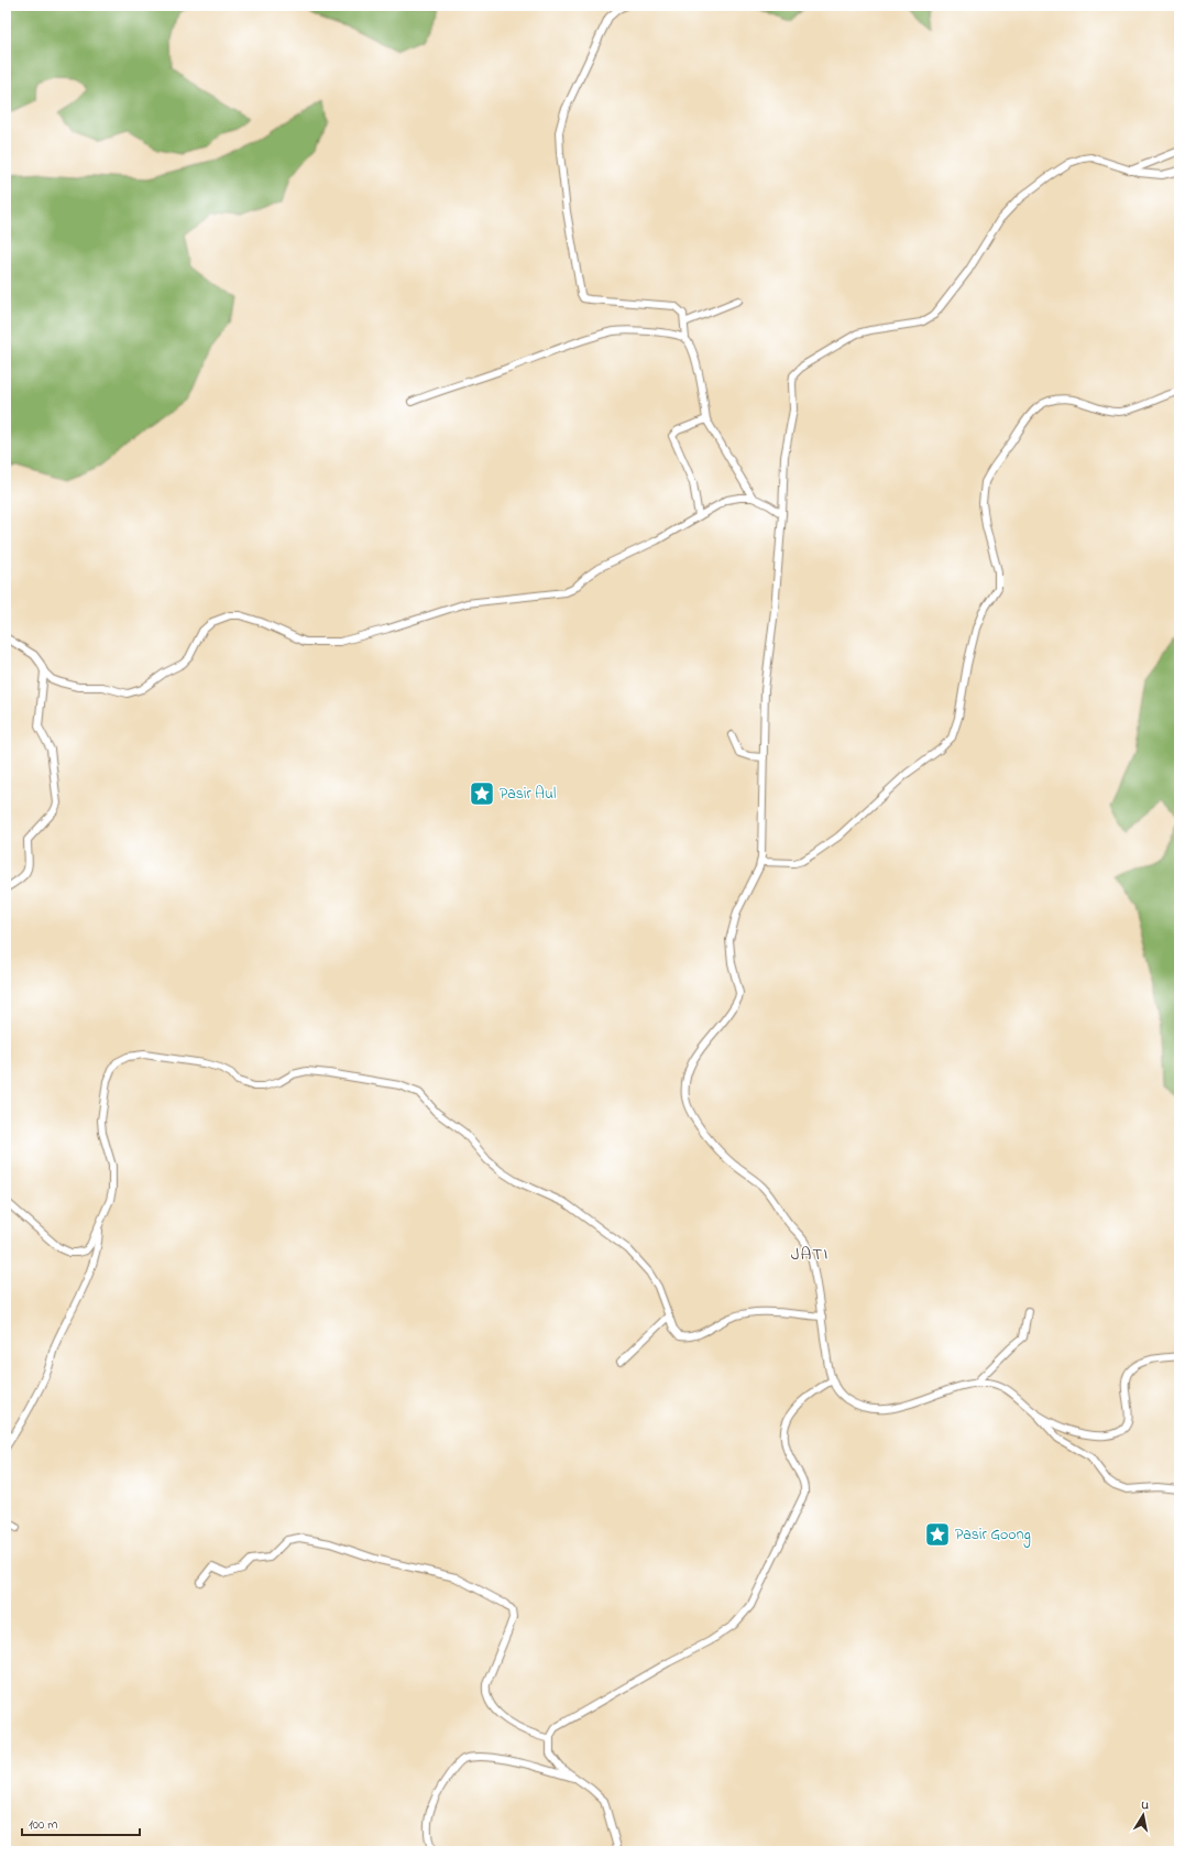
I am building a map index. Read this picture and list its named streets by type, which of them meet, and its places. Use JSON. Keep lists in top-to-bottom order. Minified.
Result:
{"districts":["JATI"],"places":{"place":["Pasir Aul","Pasir Goong"]},"scale_bar":"100 m","north":"top"}
